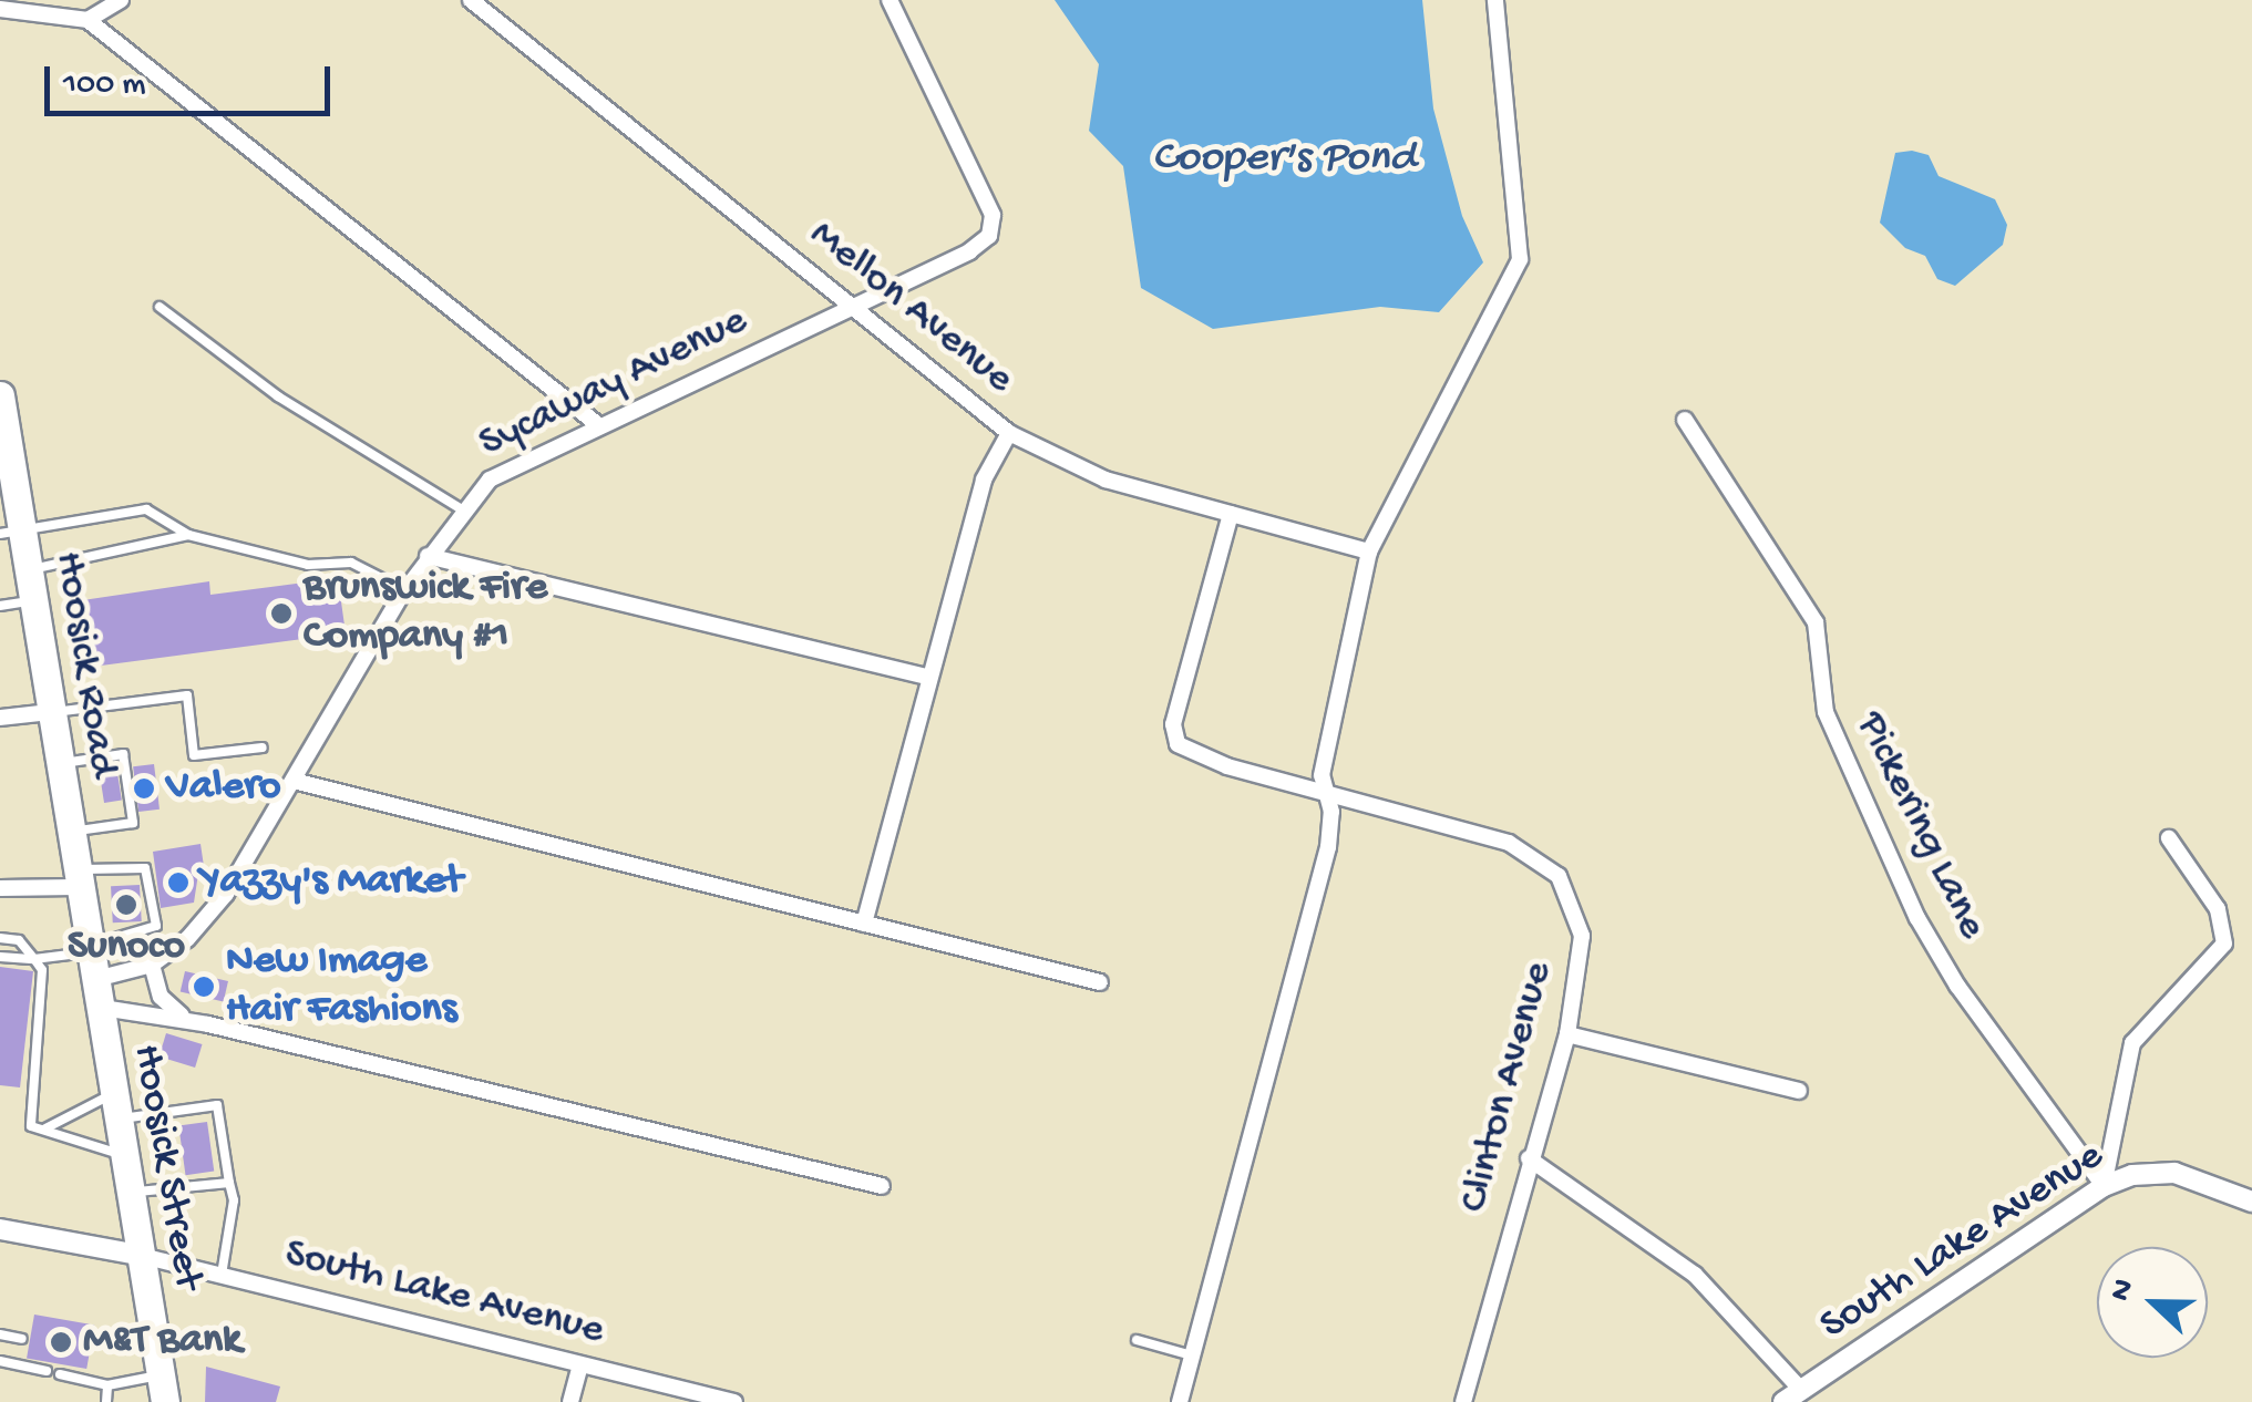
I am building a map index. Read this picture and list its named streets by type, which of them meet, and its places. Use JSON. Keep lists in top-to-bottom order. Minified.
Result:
{"streets":{"highway":["Hoosick Road","Hoosick Street"],"street":["Mellon Avenue","Sycaway Avenue","Pickering Lane","Clinton Avenue","South Lake Avenue"]},"crossings":[["Mellon Avenue","Sycaway Avenue"],["Mellon Avenue","Clinton Avenue"],["Sycaway Avenue","Hoosick Road"],["Sycaway Avenue","Hoosick Street"],["Hoosick Road","Hoosick Street"],["Pickering Lane","South Lake Avenue"],["Hoosick Street","South Lake Avenue"]],"water":["Cooper's Pond"],"places":["Brunswick Fire Company #1","Valero","Yazzy's Market","Sunoco","New Image Hair Fashions","M&T Bank"],"scale_bar":"100 m","north":"left"}
